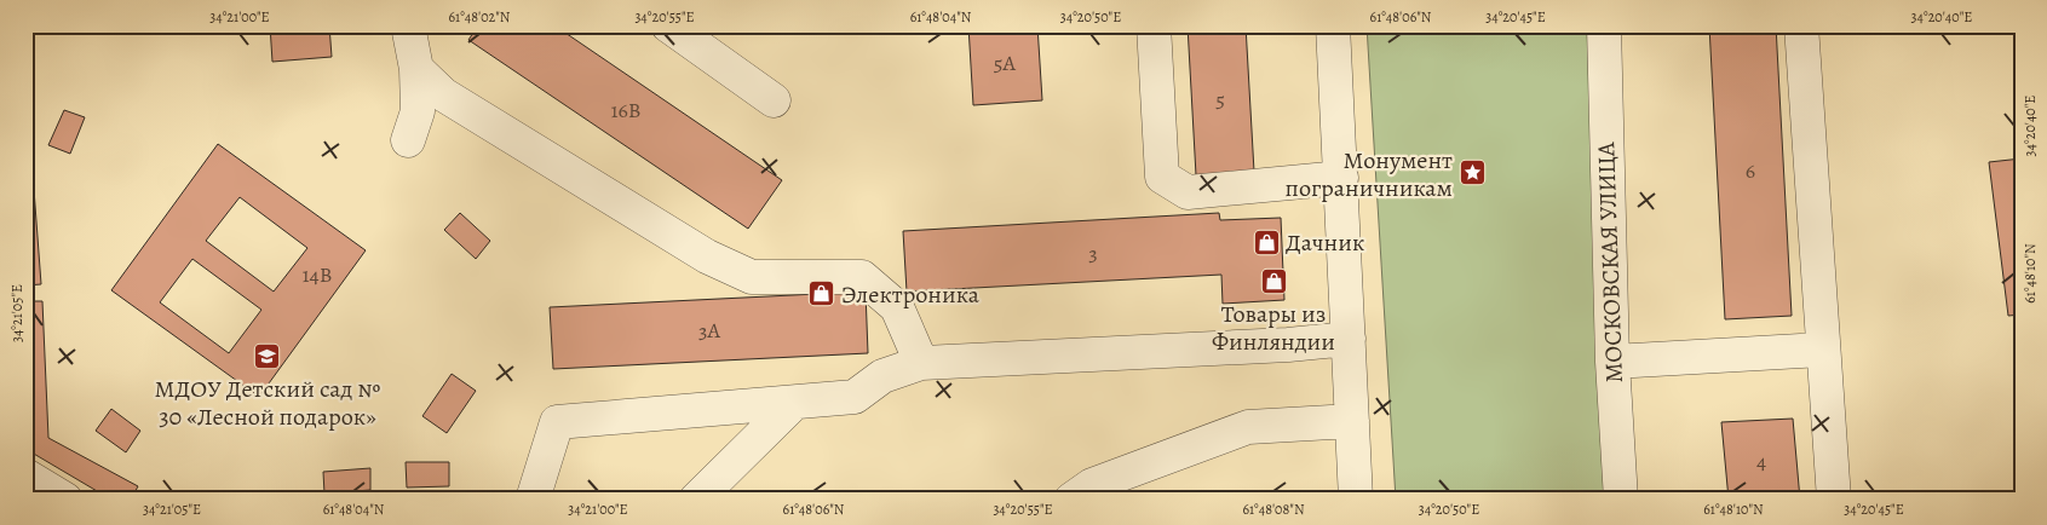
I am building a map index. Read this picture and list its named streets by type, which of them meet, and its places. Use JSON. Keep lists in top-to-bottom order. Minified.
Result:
{"streets":{"street":["МОСКОВСКАЯ УЛИЦА"]},"places":{"place":["Монумент пограничникам"],"shop":["Дачник","Товары из Финляндии","Электроника"],"school or university":["МДОУ Детский сад № 30 «Лесной подарок»"]},"house_numbers":["5А","5","16В","6","3","14В","3А","4"],"coordinates":["34°21'00\"E","61°48'02\"N","34°20'55\"E","61°48'04\"N","34°20'50\"E","61°48'06\"N","34°20'45\"E","34°20'40\"E","61°48'10\"N","34°21'05\"E","61°48'08\"N"]}
